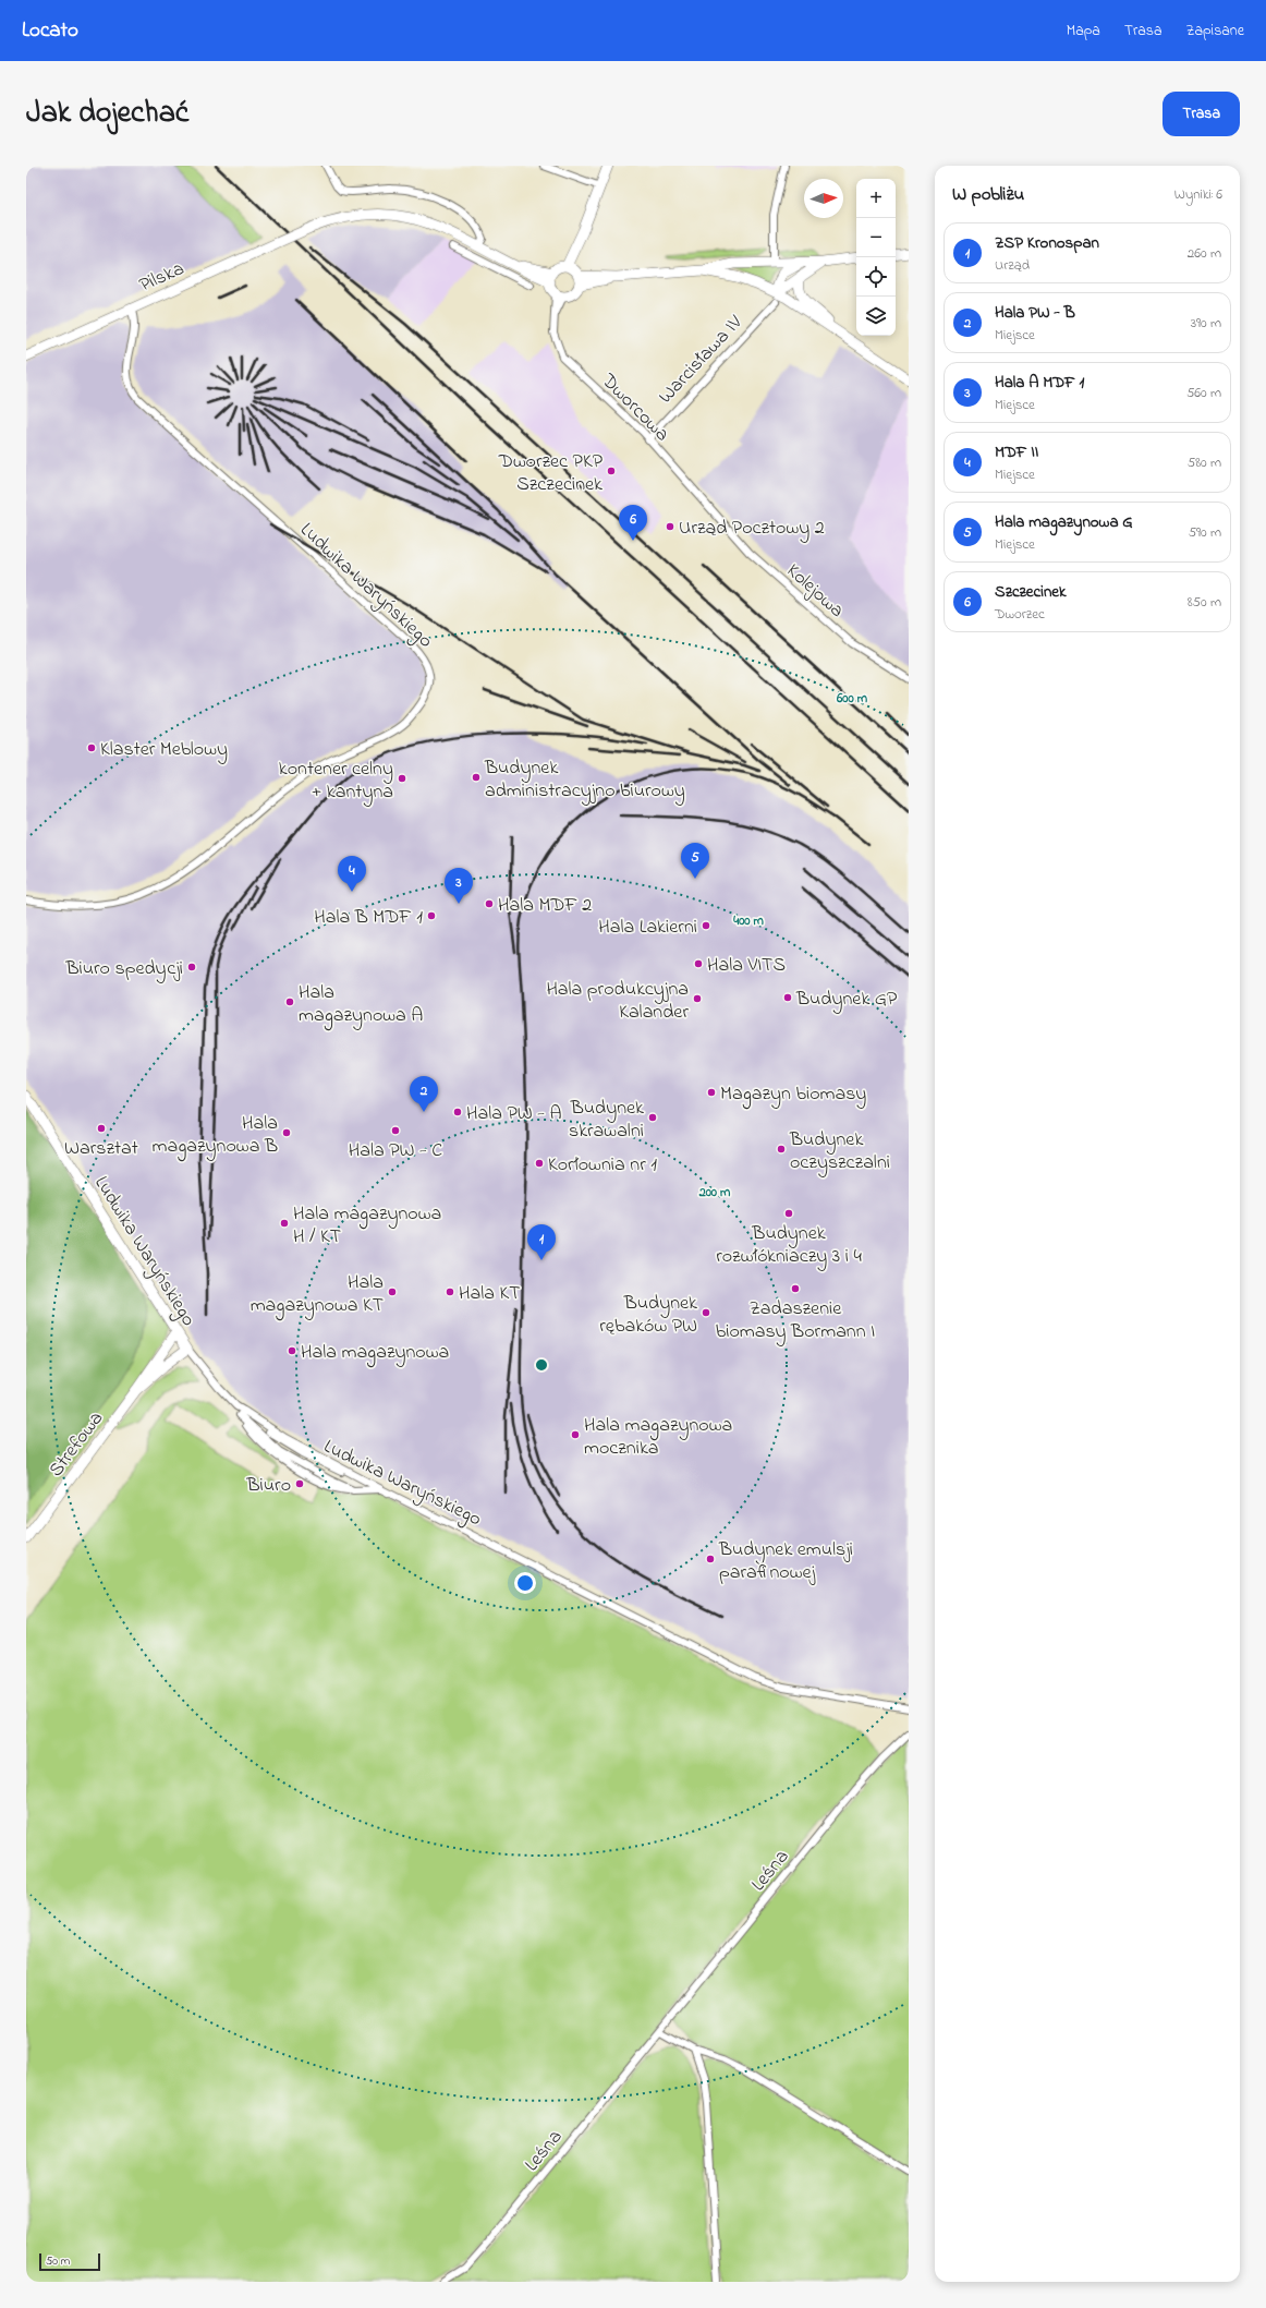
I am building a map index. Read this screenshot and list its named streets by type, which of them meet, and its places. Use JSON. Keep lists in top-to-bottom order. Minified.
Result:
{"streets":{"street":["Pilska","Warcisława IV","Dworcowa","Ludwika Waryńskiego","Kolejowa","Strefowa","Leśna"]},"crossings":[["Pilska","Ludwika Waryńskiego"],["Warcisława IV","Dworcowa"],["Dworcowa","Kolejowa"],["Ludwika Waryńskiego","Strefowa"]],"places":["Dworzec PKP Szczecinek","Urząd Pocztowy 2","Klaster Meblowy","Budynek administracyjno biurowy","kontener celny + kantyna","Hala MDF 2","Hala B MDF 1","Hala Lakierni","Hala VITS","Biuro spedycji","Budynek GP","Hala produkcyjna Kalander","Hala magazynowa A","Magazyn biomasy","Hala PW - A","Budynek skrawalni","Warsztat","Hala PW - C","Hala magazynowa B","Budynek oczyszczalni","Korłownia nr 1","Budynek rozwłókniaczy 3 i 4","Hala magazynowa H / KT","Zadaszenie biomasy Bormann I","Hala magazynowa KT","Hala KT","Budynek rębaków PW","Hala magazynowa","Hala magazynowa mocznika","Biuro","Budynek emulsji parafinowej"],"scale_bar":"50 m","north":"right","page":{"header":"Locato","nav":["Mapa","Trasa","Zapisane"],"title":"Jak dojechać","buttons":"Trasa","heading":["W pobliżu","Wyniki: 6"],"map_buttons":["+","−"],"list":[{"mark":"1","name":"ZSP Kronospan","note":"Urząd","value":"260 m"},{"mark":"2","name":"Hala PW - B","note":"Miejsce","value":"390 m"},{"mark":"3","name":"Hala A MDF 1","note":"Miejsce","value":"560 m"},{"mark":"4","name":"MDF II","note":"Miejsce","value":"580 m"},{"mark":"5","name":"Hala magazynowa G","note":"Miejsce","value":"590 m"},{"mark":"6","name":"Szczecinek","note":"Dworzec","value":"850 m"}],"pins":["6","5","4","3","2","1"],"scale":"50 m"},"rings":["600 m","400 m","200 m"]}
